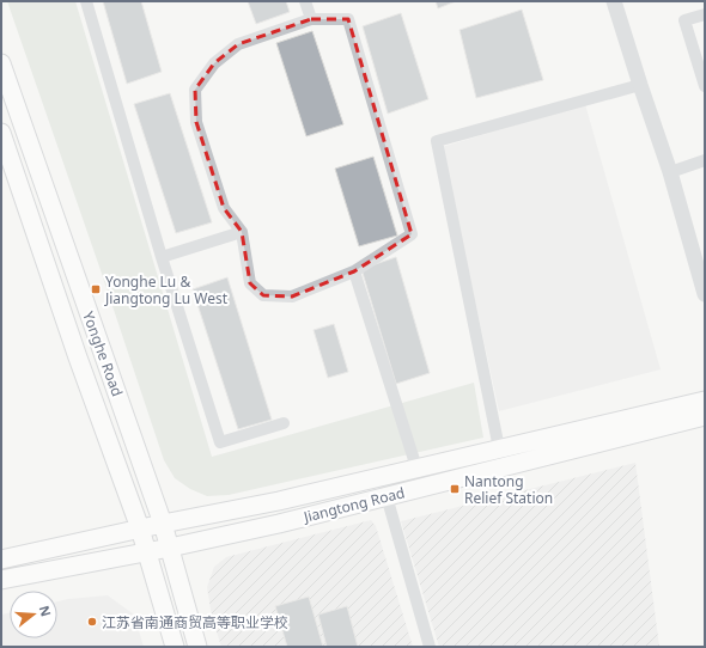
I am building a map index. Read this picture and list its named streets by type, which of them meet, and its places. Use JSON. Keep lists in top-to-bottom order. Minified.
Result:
{"streets":{"main road":["Yonghe Road","Jiangtong Road"]},"crossings":[["Yonghe Road","Jiangtong Road"]],"places":{"transit":["Yonghe Lu & Jiangtong Lu West","Nantong Relief Station"],"other":["江苏省南通商贸高等职业学校"]},"north":"right"}
